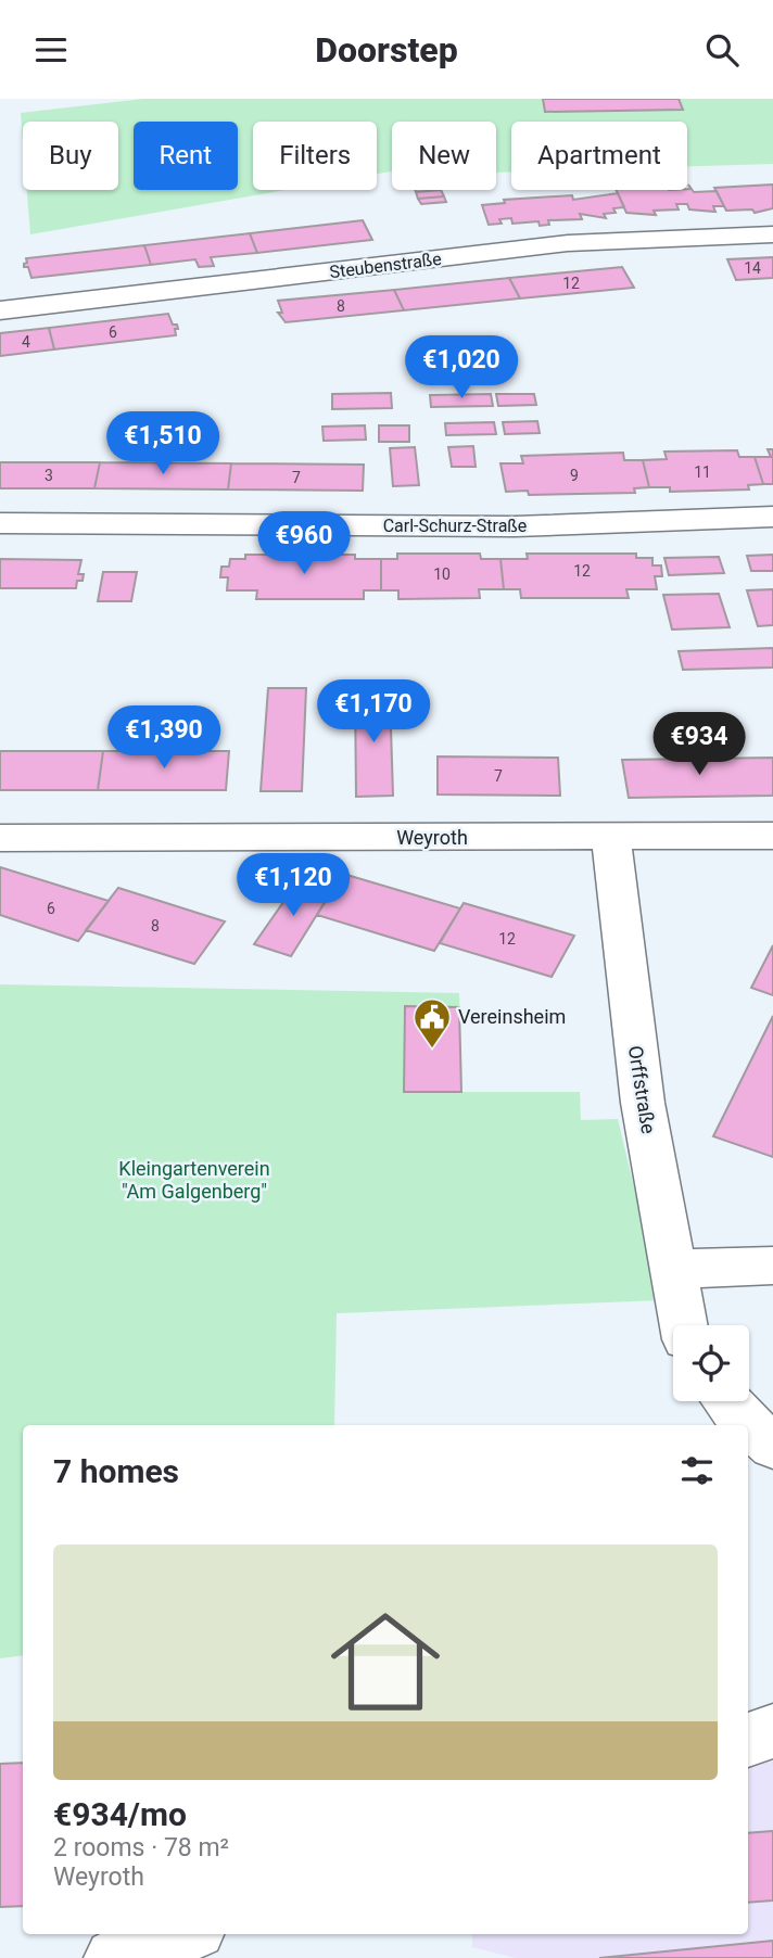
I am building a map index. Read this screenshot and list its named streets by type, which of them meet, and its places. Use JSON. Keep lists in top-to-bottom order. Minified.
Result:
{"streets":{"street":["Steubenstraße","Carl-Schurz-Straße","Weyroth","Orffstraße"]},"crossings":[["Weyroth","Orffstraße"]],"parks":["Kleingartenverein \"Am Galgenberg\""],"places":{"public building":["Vereinsheim"]},"house_numbers":["14","12","8","6","4","11","3","9","7","12","10","7","6","8","12"],"page":{"header":"Doorstep","chip":["Buy","Rent","Filters","New","Apartment"],"price":["€1,020","€1,510","€960","€1,170","€1,390","€934","€1,120"],"heading":"7 homes","list":[{"name":"€934/mo","note":"2 rooms · 78 m² · Weyroth"}]}}
